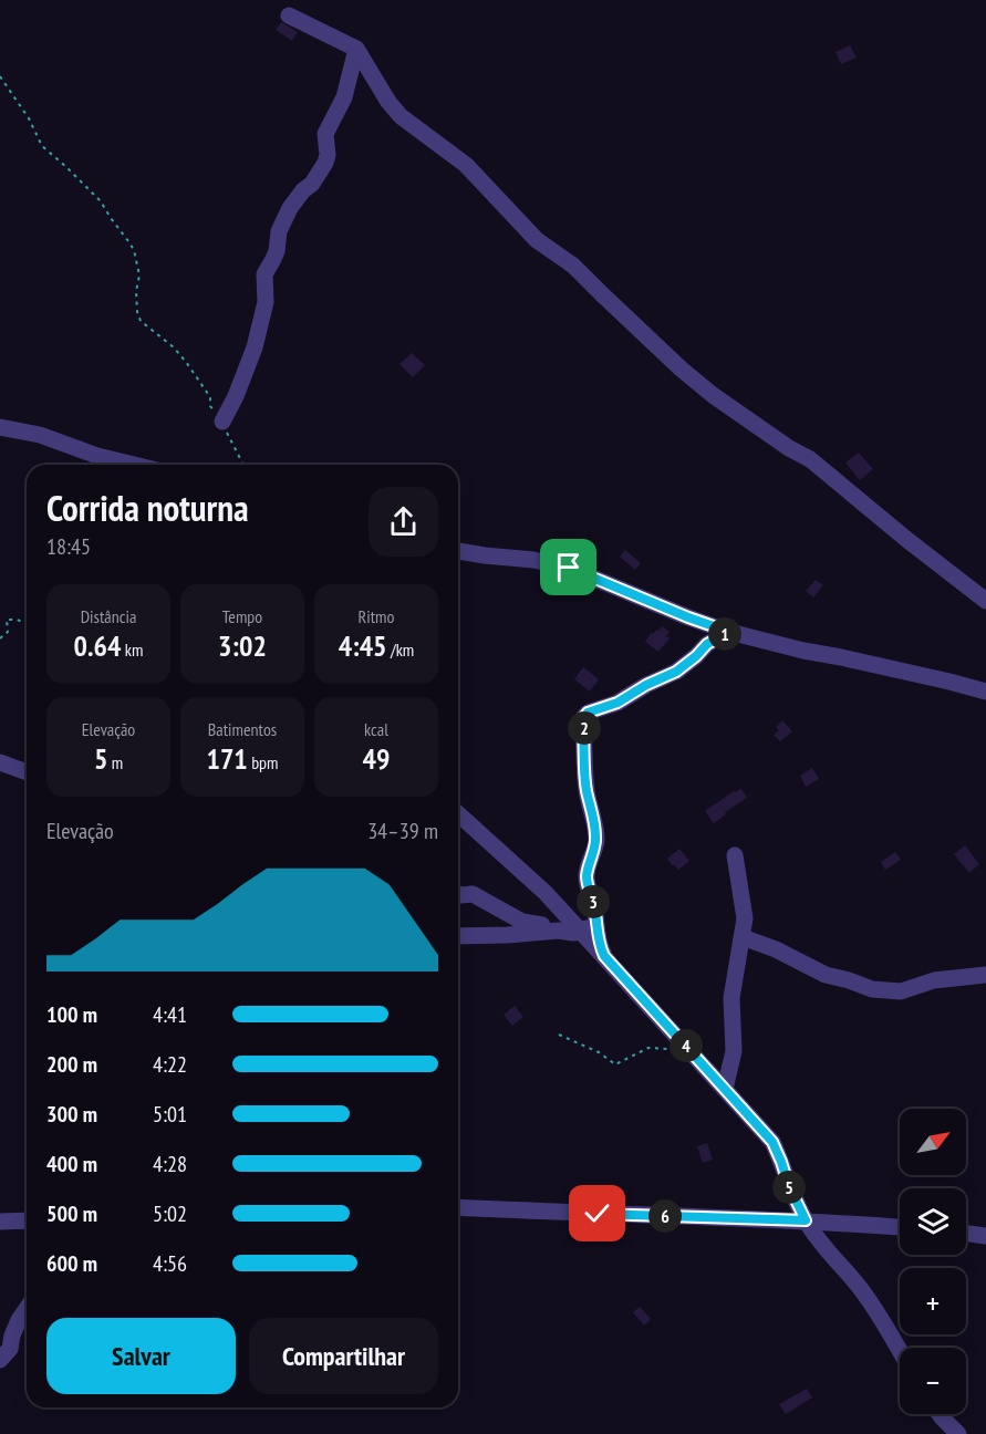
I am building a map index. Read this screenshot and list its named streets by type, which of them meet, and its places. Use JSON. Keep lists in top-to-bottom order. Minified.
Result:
{"north":"top right","page":{"heading":["Corrida noturna","18:45"],"stats":[["Distância","0.64 km"],["Tempo","3:02"],["Ritmo","4:45 /km"],["Elevação","5 m"],["Batimentos","171 bpm"],["kcal","49"]],"pins":["1","2","3","4","5","6"],"chart":["Elevação","34–39 m"],"list":[{"name":"100 m","note":"4:41"},{"name":"200 m","note":"4:22"},{"name":"300 m","note":"5:01"},{"name":"400 m","note":"4:28"},{"name":"500 m","note":"5:02"},{"name":"600 m","note":"4:56"}],"map_buttons":["+","−"],"buttons":["Salvar","Compartilhar"]}}
